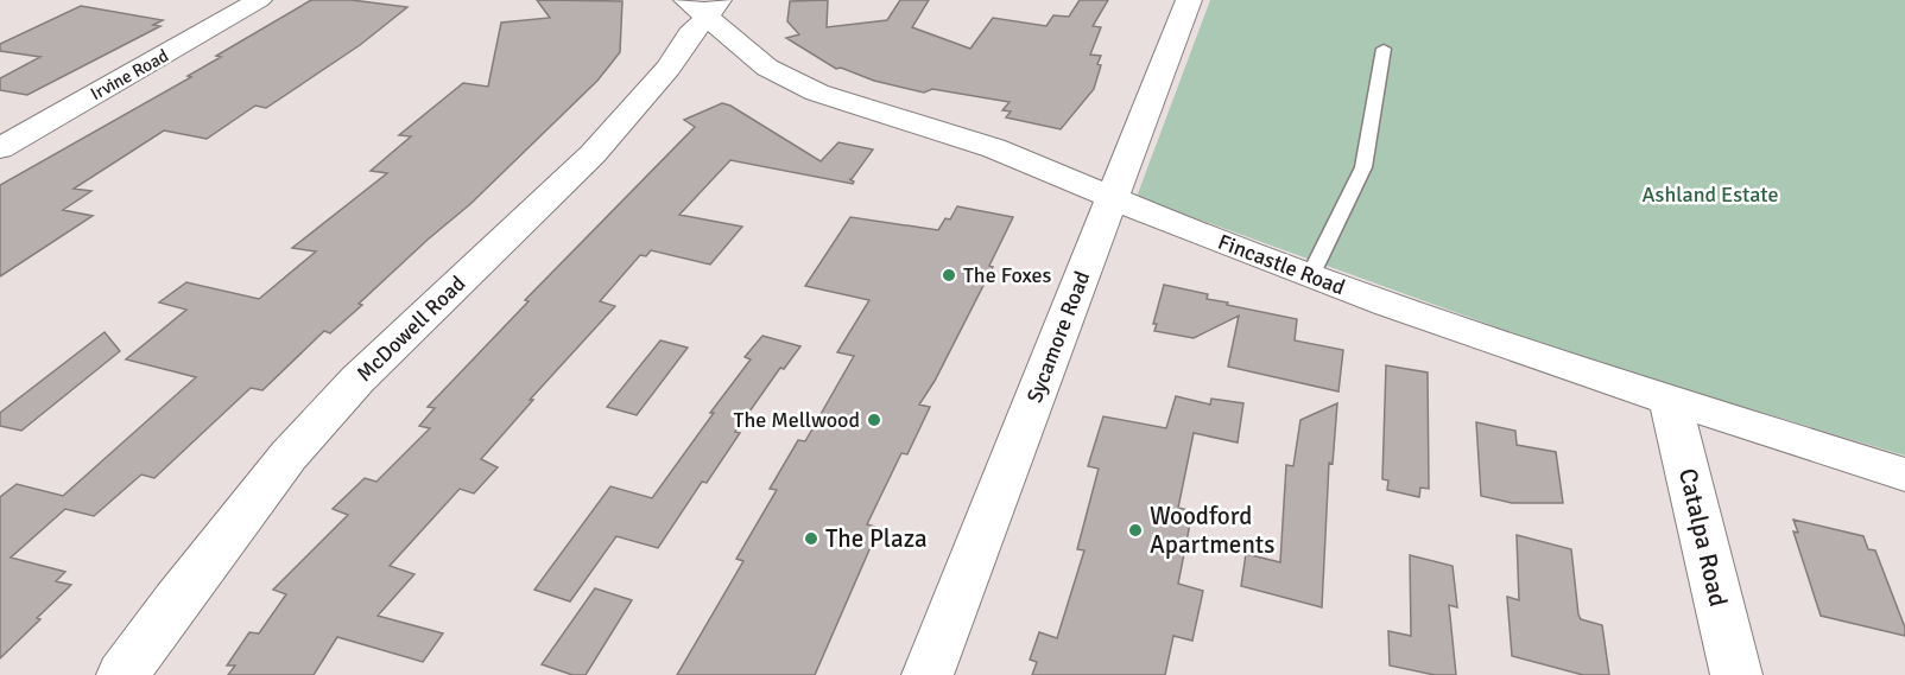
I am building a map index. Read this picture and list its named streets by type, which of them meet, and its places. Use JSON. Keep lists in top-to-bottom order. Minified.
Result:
{"streets":{"street":["Irvine Road","Fincastle Road","McDowell Road","Sycamore Road","Catalpa Road"]},"crossings":[["Fincastle Road","McDowell Road"],["Fincastle Road","Sycamore Road"],["Fincastle Road","Catalpa Road"]],"parks":["Ashland Estate"],"places":["The Foxes","The Mellwood","Woodford Apartments","The Plaza"]}
